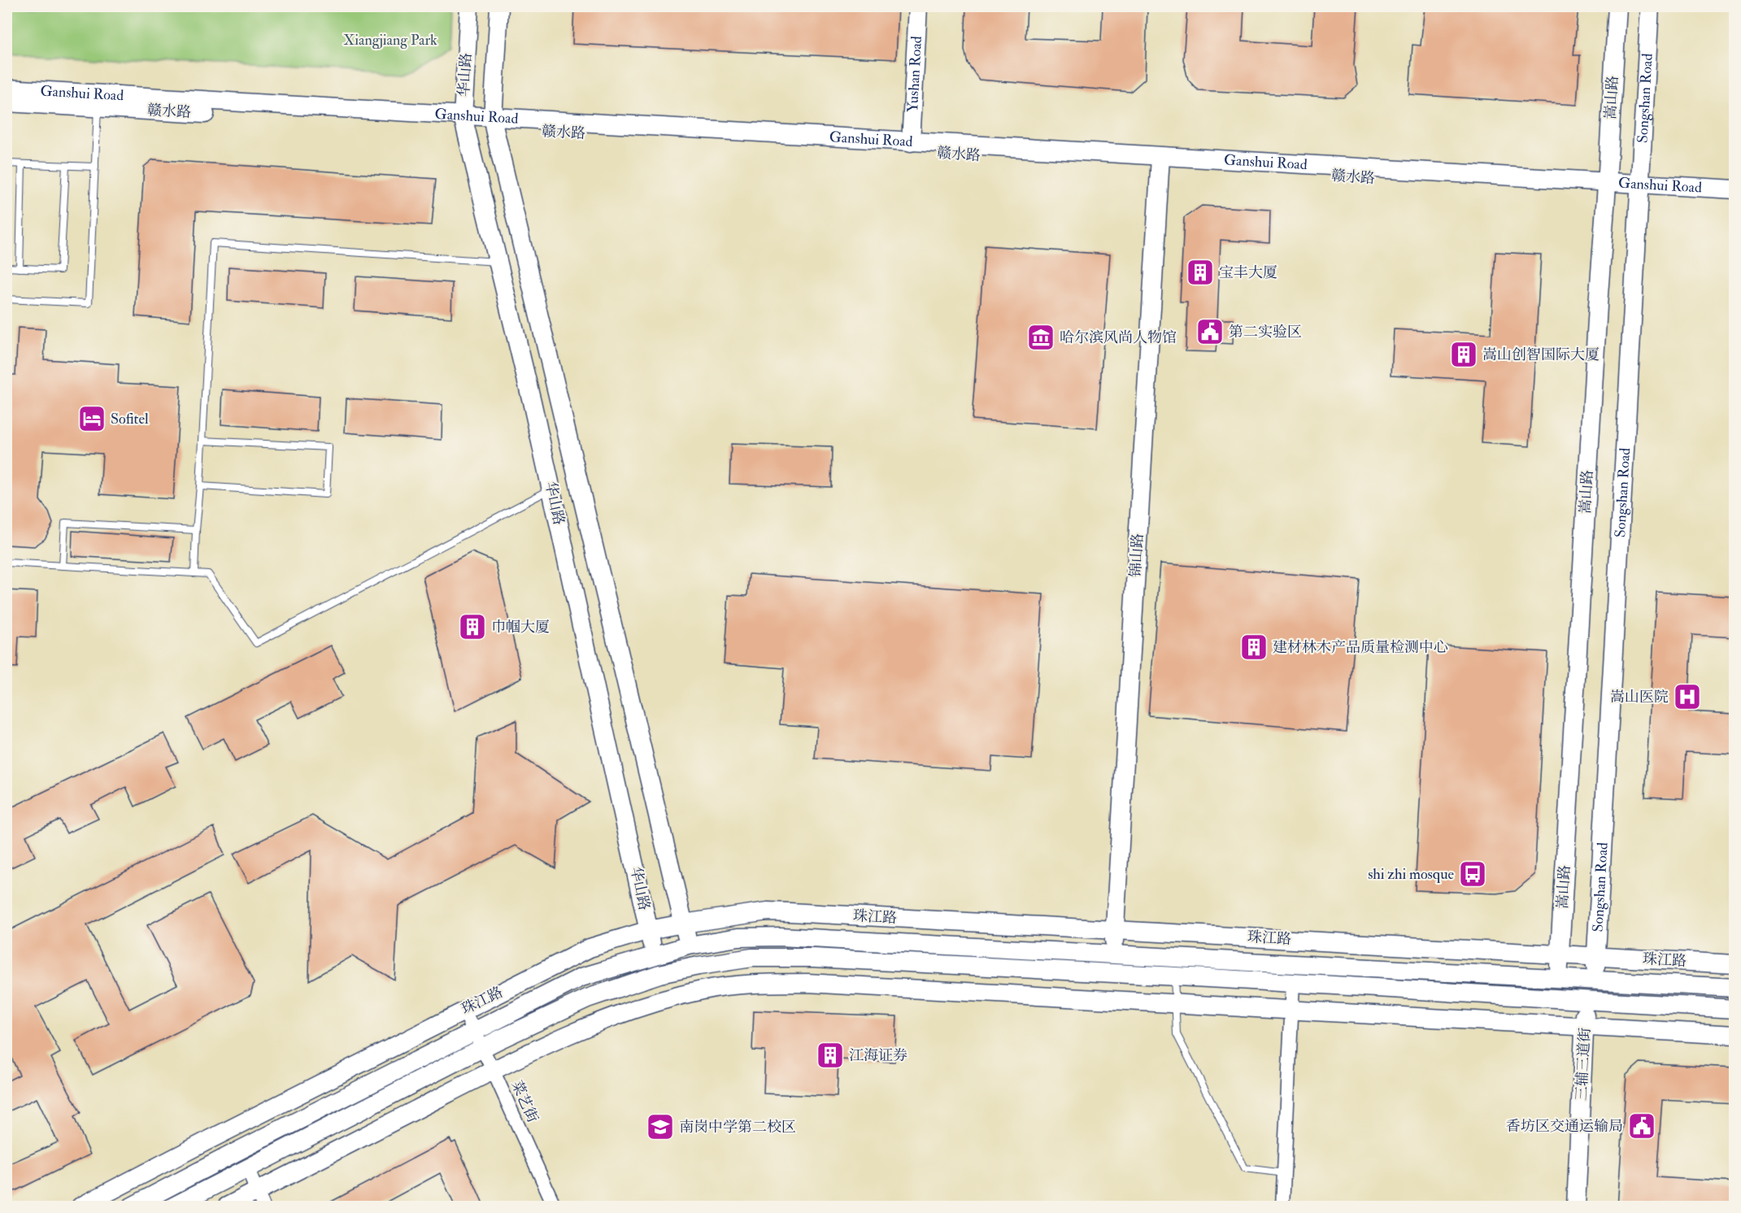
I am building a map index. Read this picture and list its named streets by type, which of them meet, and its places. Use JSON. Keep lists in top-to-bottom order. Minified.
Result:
{"streets":{"main road":["Yushan Road","华山路","Ganshui Road","嵩山路","Songshan Road","赣水路","锦山路","珠江路","三辅三道街"],"street":["菜艺街"]},"crossings":[["Yushan Road","Ganshui Road"],["华山路","Ganshui Road"],["华山路","赣水路"],["华山路","珠江路"],["Ganshui Road","嵩山路"],["Ganshui Road","Songshan Road"],["Ganshui Road","赣水路"],["Ganshui Road","锦山路"],["嵩山路","珠江路"],["Songshan Road","珠江路"],["Songshan Road","三辅三道街"],["赣水路","锦山路"],["锦山路","珠江路"],["珠江路","三辅三道街"],["珠江路","菜艺街"]],"parks":["Xiangjiang Park"],"places":{"building":["宝丰大厦","嵩山创智国际大厦","巾帼大厦","建材林木产品质量检测中心","江海证券"],"public building":["第二实验区","香坊区交通运输局"],"museum":["哈尔滨风尚人物馆"],"hotel":["Sofitel"],"hospital":["嵩山医院"],"bus stop":["shi zhi mosque"],"school or university":["南岗中学第二校区"]}}
